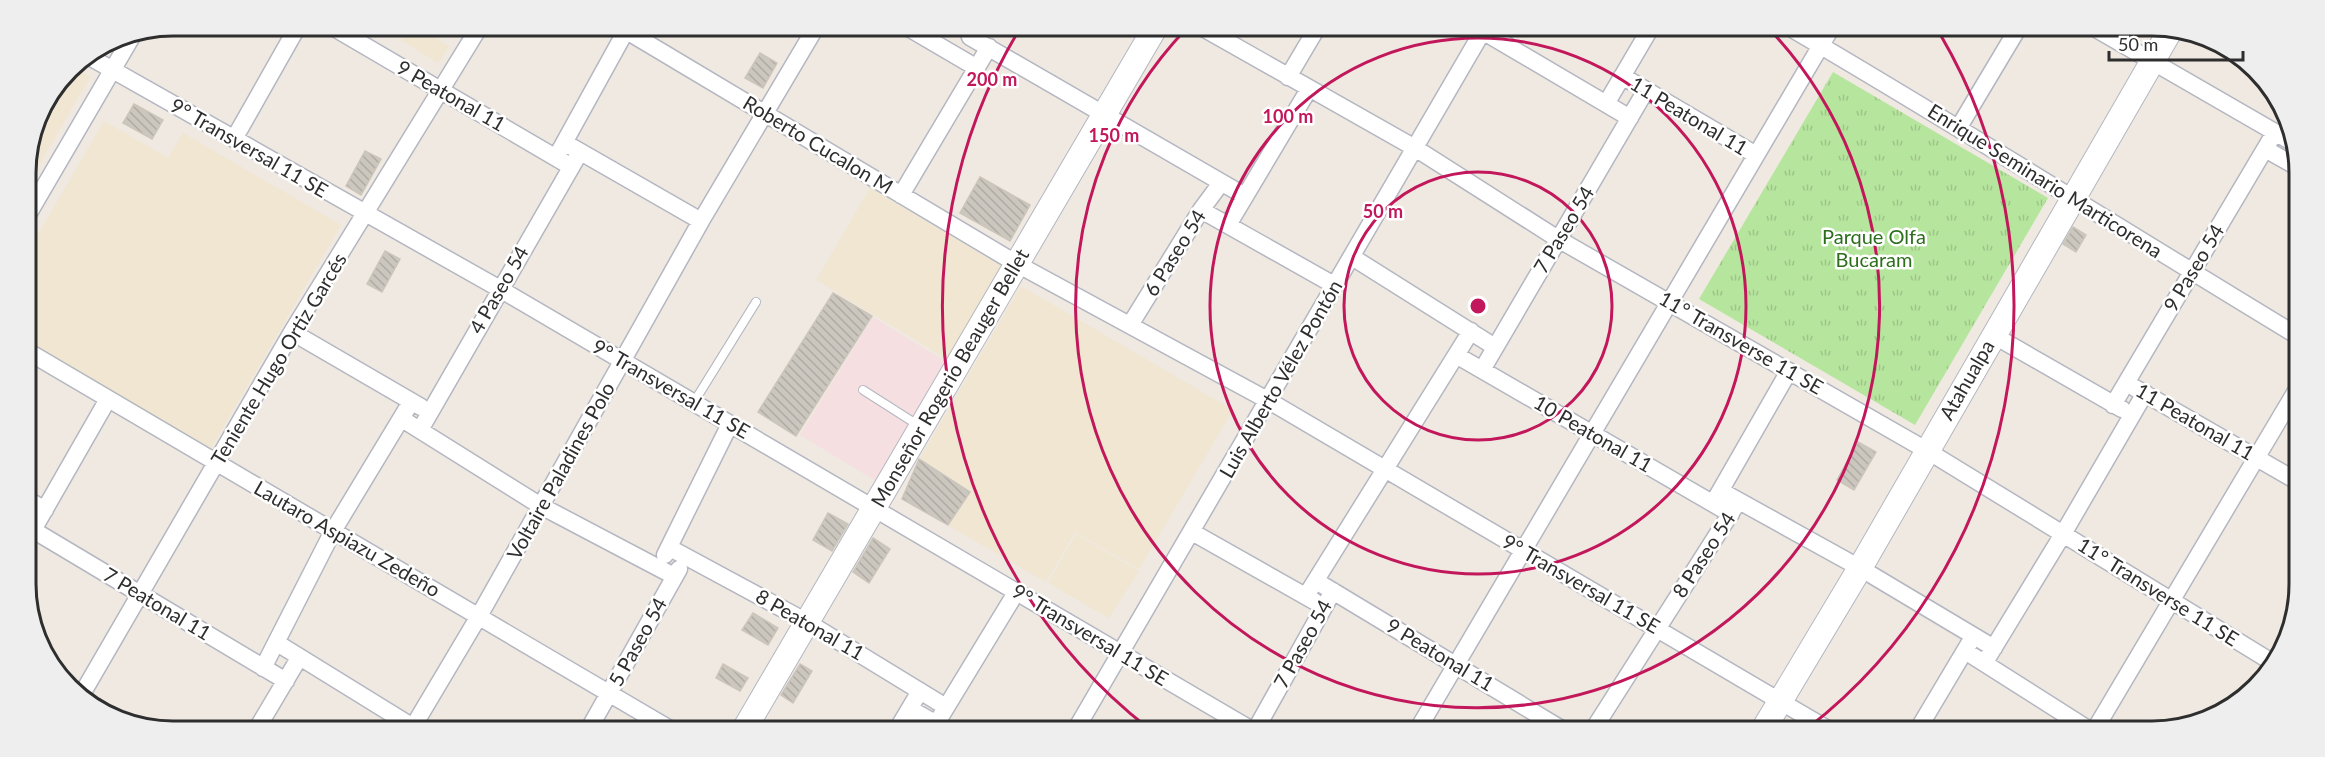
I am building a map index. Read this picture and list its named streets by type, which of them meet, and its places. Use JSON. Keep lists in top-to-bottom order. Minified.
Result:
{"streets":{"street":["9 Peatonal 11","11 Peatonal 11","Roberto Cucalon M","9° Transversal 11 SE","Enrique Seminario Marticorena","7 Paseo 54","6 Paseo 54","9 Paseo 54","4 Paseo 54","11° Transverse 11 SE","Teniente Hugo Ortiz Garcés","Monseñor Rogerio Beauger Bellet","Luis Alberto Vélez Pontón","Atahualpa","10 Peatonal 11","Voltaire Paladines Polo","Lautaro Aspiazu Zedeño","8 Paseo 54","7 Peatonal 11","8 Peatonal 11","5 Paseo 54"]},"crossings":[["9 Peatonal 11","7 Paseo 54"],["9 Peatonal 11","4 Paseo 54"],["9 Peatonal 11","Teniente Hugo Ortiz Garcés"],["11 Peatonal 11","7 Paseo 54"],["11 Peatonal 11","9 Paseo 54"],["11 Peatonal 11","Atahualpa"],["Roberto Cucalon M","9° Transversal 11 SE"],["Roberto Cucalon M","Monseñor Rogerio Beauger Bellet"],["Roberto Cucalon M","Voltaire Paladines Polo"],["9° Transversal 11 SE","7 Paseo 54"],["9° Transversal 11 SE","6 Paseo 54"],["9° Transversal 11 SE","4 Paseo 54"],["9° Transversal 11 SE","Teniente Hugo Ortiz Garcés"],["9° Transversal 11 SE","Monseñor Rogerio Beauger Bellet"],["9° Transversal 11 SE","Luis Alberto Vélez Pontón"],["9° Transversal 11 SE","Atahualpa"],["9° Transversal 11 SE","Voltaire Paladines Polo"],["9° Transversal 11 SE","8 Paseo 54"],["9° Transversal 11 SE","5 Paseo 54"],["Enrique Seminario Marticorena","9 Paseo 54"],["Enrique Seminario Marticorena","Atahualpa"],["7 Paseo 54","11° Transverse 11 SE"],["7 Paseo 54","10 Peatonal 11"],["6 Paseo 54","11° Transverse 11 SE"],["11° Transverse 11 SE","Luis Alberto Vélez Pontón"],["11° Transverse 11 SE","Atahualpa"],["11° Transverse 11 SE","8 Paseo 54"],["Teniente Hugo Ortiz Garcés","Lautaro Aspiazu Zedeño"],["Teniente Hugo Ortiz Garcés","7 Peatonal 11"],["Monseñor Rogerio Beauger Bellet","8 Peatonal 11"],["Atahualpa","10 Peatonal 11"],["10 Peatonal 11","8 Paseo 54"],["Voltaire Paladines Polo","Lautaro Aspiazu Zedeño"],["Lautaro Aspiazu Zedeño","5 Paseo 54"],["8 Peatonal 11","5 Paseo 54"]],"parks":["Parque Olfa Bucaram"],"scale_bar":"50 m","rings":["200 m","100 m","150 m","50 m"]}
